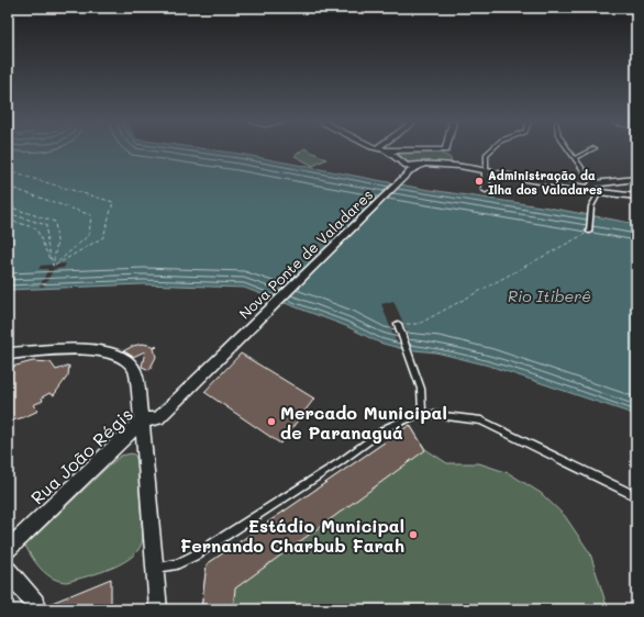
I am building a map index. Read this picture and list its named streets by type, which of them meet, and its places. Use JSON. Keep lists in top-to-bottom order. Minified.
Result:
{"streets":{"street":["Nova Ponte de Valadares","Rua João Régis"]},"crossings":[["Nova Ponte de Valadares","Rua João Régis"]],"water":["Rio Itiberê"],"places":["Administração da Ilha dos Valadares","Mercado Municipal de Paranaguá","Estádio Municipal Fernando Charbub Farah"]}
